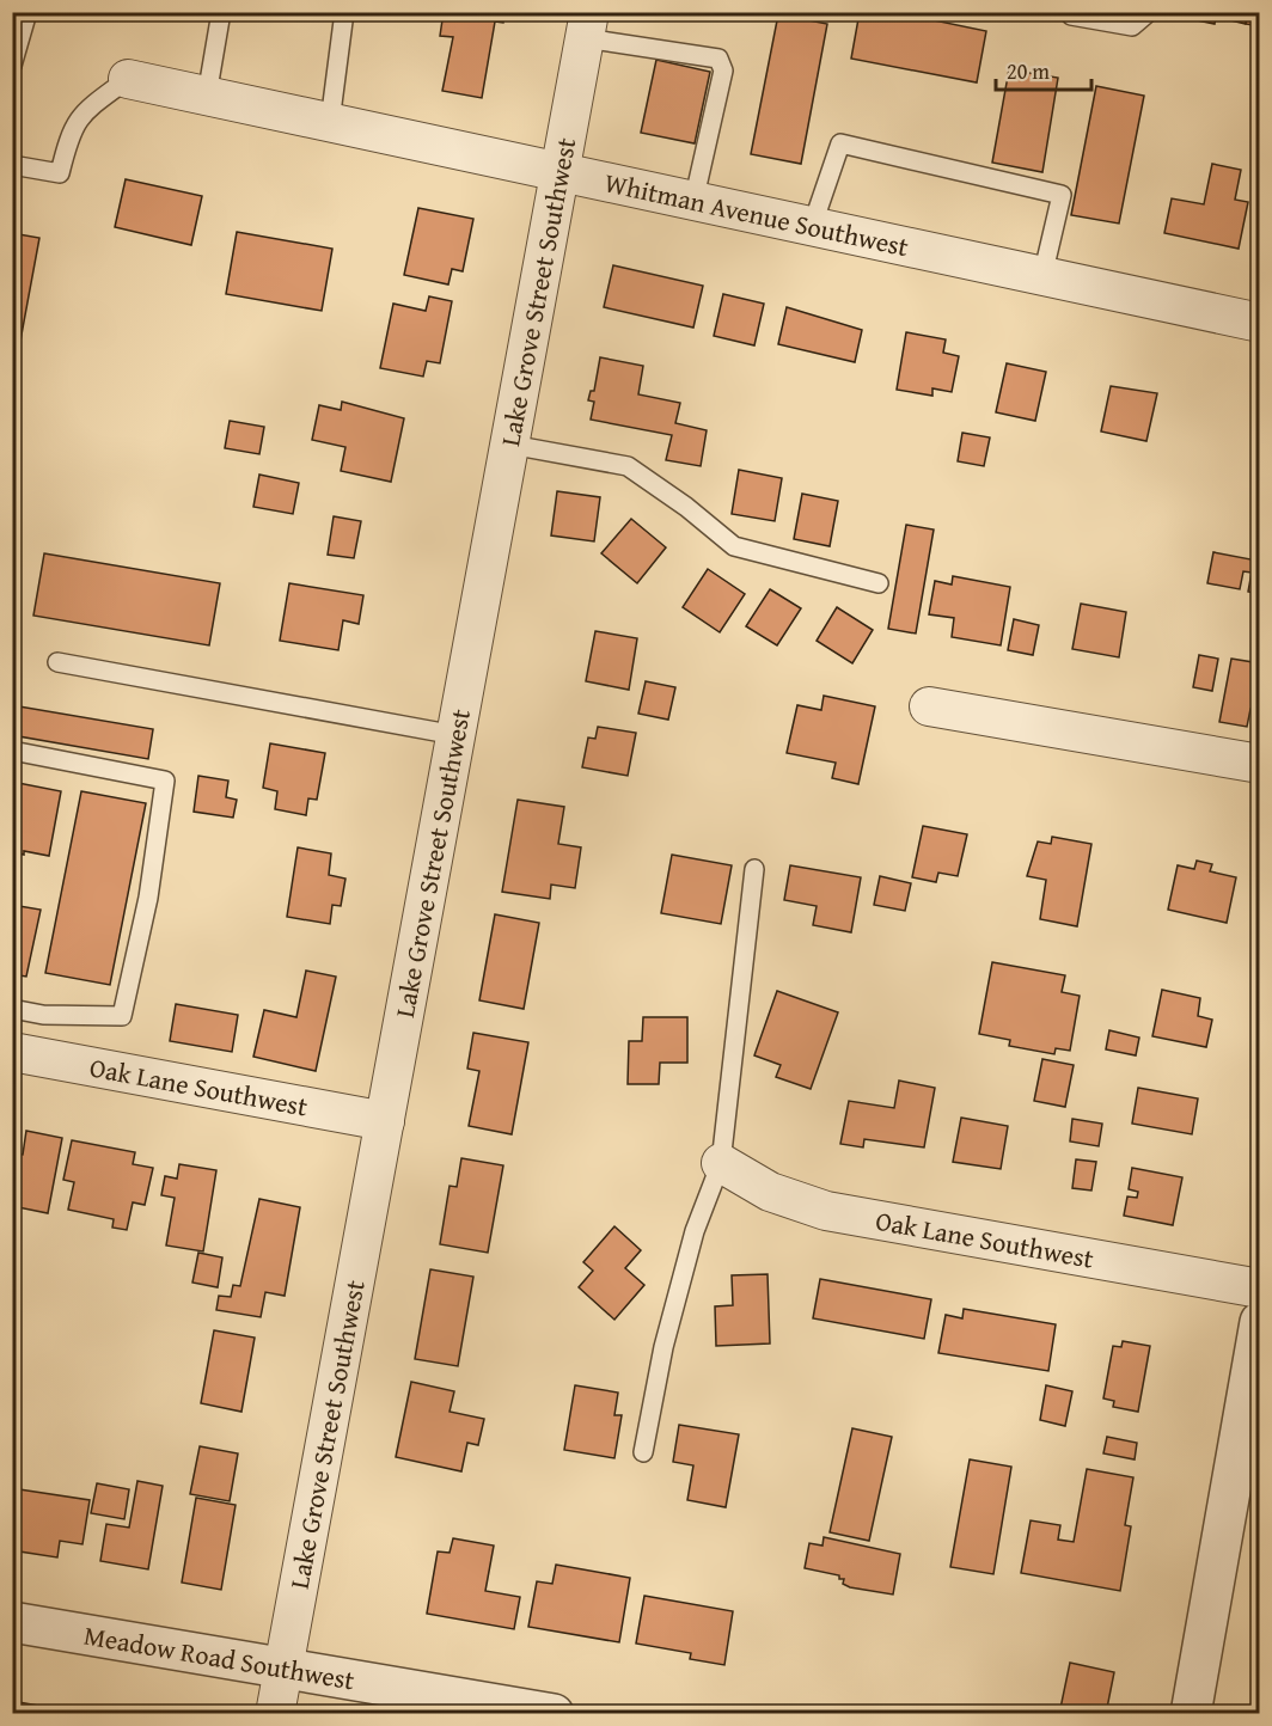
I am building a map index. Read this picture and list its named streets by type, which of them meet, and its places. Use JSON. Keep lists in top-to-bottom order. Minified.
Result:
{"streets":{"street":["Whitman Avenue Southwest","Lake Grove Street Southwest","Oak Lane Southwest","Meadow Road Southwest"]},"crossings":[["Whitman Avenue Southwest","Lake Grove Street Southwest"],["Lake Grove Street Southwest","Oak Lane Southwest"],["Lake Grove Street Southwest","Meadow Road Southwest"]],"scale_bar":"20 m"}
